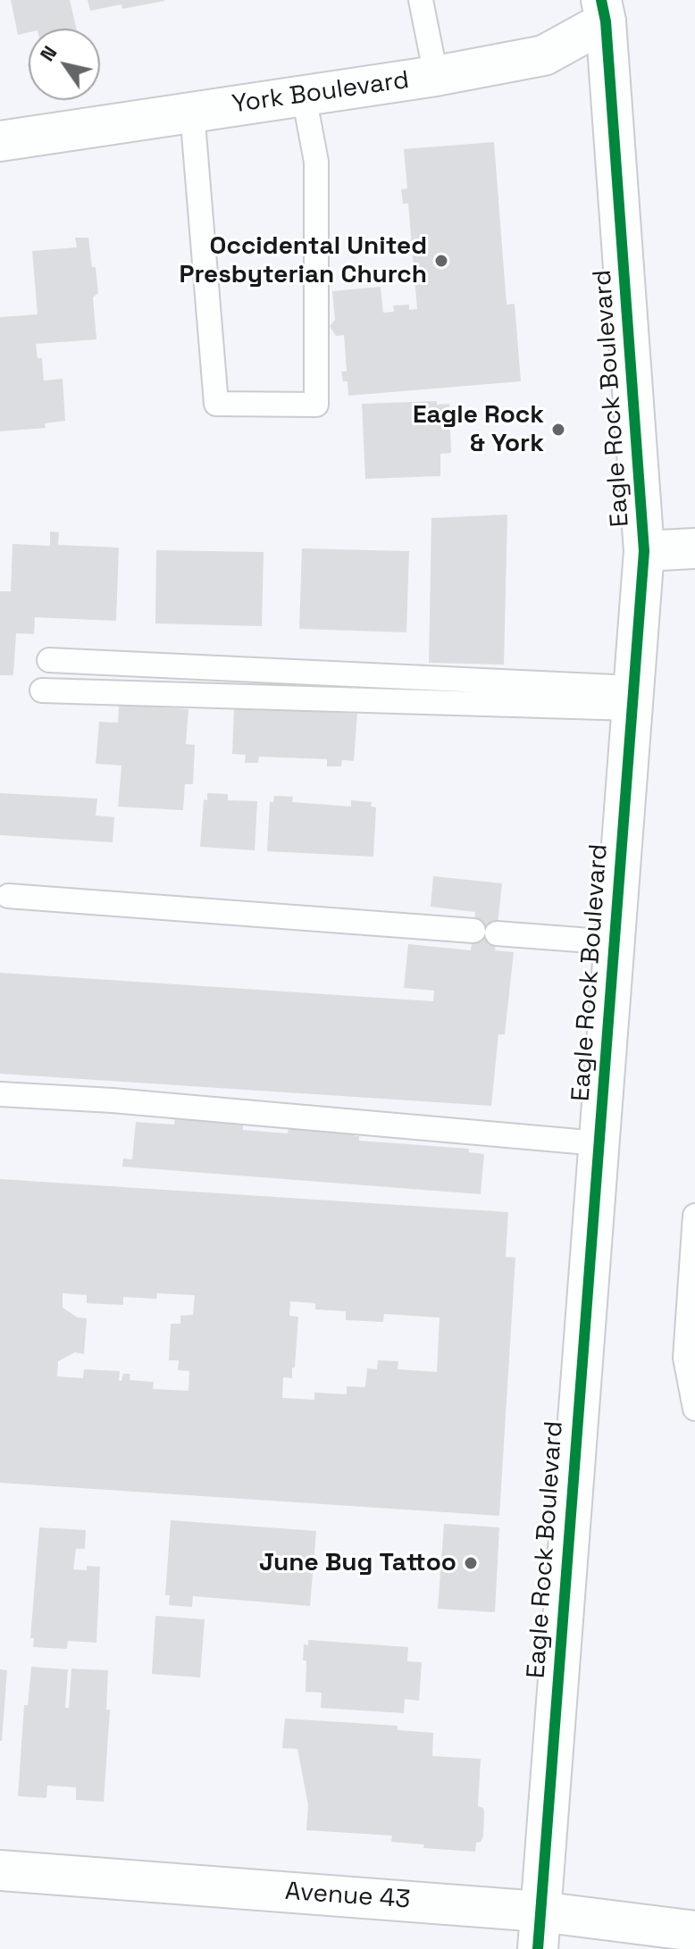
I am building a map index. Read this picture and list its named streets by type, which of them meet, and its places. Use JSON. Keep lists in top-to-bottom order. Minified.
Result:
{"streets":{"main road":["York Boulevard","Eagle Rock Boulevard","Avenue 43"]},"crossings":[["York Boulevard","Eagle Rock Boulevard"],["Eagle Rock Boulevard","Avenue 43"]],"places":["Occidental United Presbyterian Church","Eagle Rock & York","June Bug Tattoo"],"north":"top left"}
